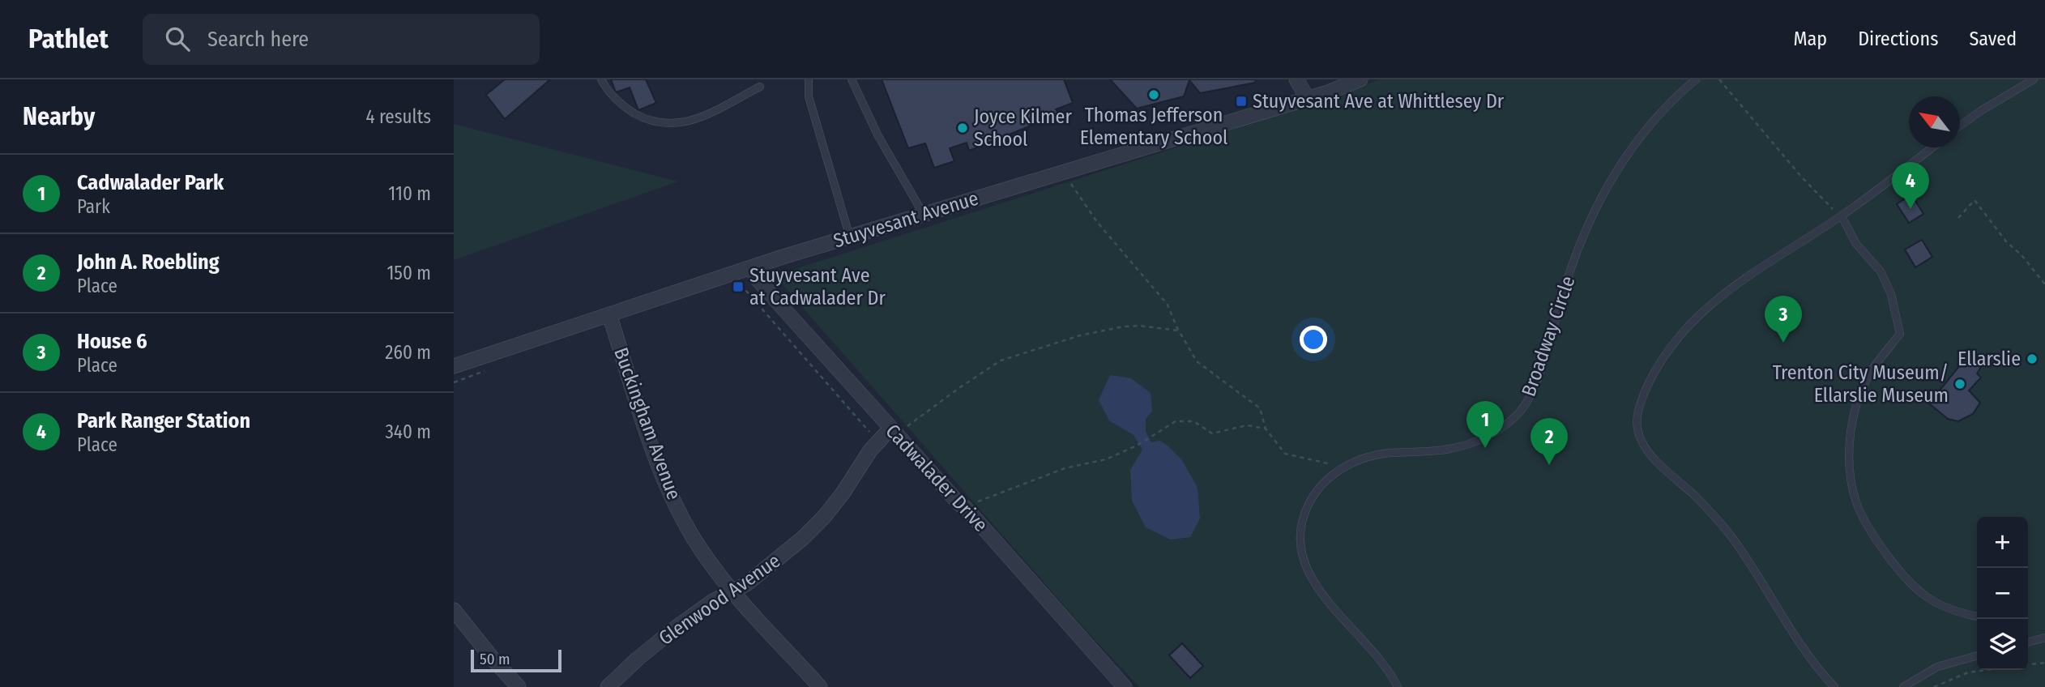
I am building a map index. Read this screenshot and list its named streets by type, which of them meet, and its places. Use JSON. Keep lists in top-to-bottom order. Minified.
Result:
{"streets":{"street":["Stuyvesant Avenue","Buckingham Avenue","Cadwalader Drive","Glenwood Avenue"],"lane":["Broadway Circle"]},"crossings":[["Stuyvesant Avenue","Buckingham Avenue"],["Stuyvesant Avenue","Cadwalader Drive"],["Buckingham Avenue","Glenwood Avenue"],["Cadwalader Drive","Glenwood Avenue"]],"places":{"other":["Thomas Jefferson Elementary School","Joyce Kilmer School","Ellarslie","Trenton City Museum/ Ellarslie Museum"],"transit":["Stuyvesant Ave at Whittlesey Dr","Stuyvesant Ave at Cadwalader Dr"]},"scale_bar":"50 m","north":"top left","page":{"header":"Pathlet","search":"Search here","nav":["Map","Directions","Saved"],"heading":["Nearby","4 results"],"list":[{"mark":"1","name":"Cadwalader Park","note":"Park","value":"110 m"},{"mark":"2","name":"John A. Roebling","note":"Place","value":"150 m"},{"mark":"3","name":"House 6","note":"Place","value":"260 m"},{"mark":"4","name":"Park Ranger Station","note":"Place","value":"340 m"}],"pins":["4","3","1","2"],"map_buttons":["+","−"],"scale":"50 m"}}
